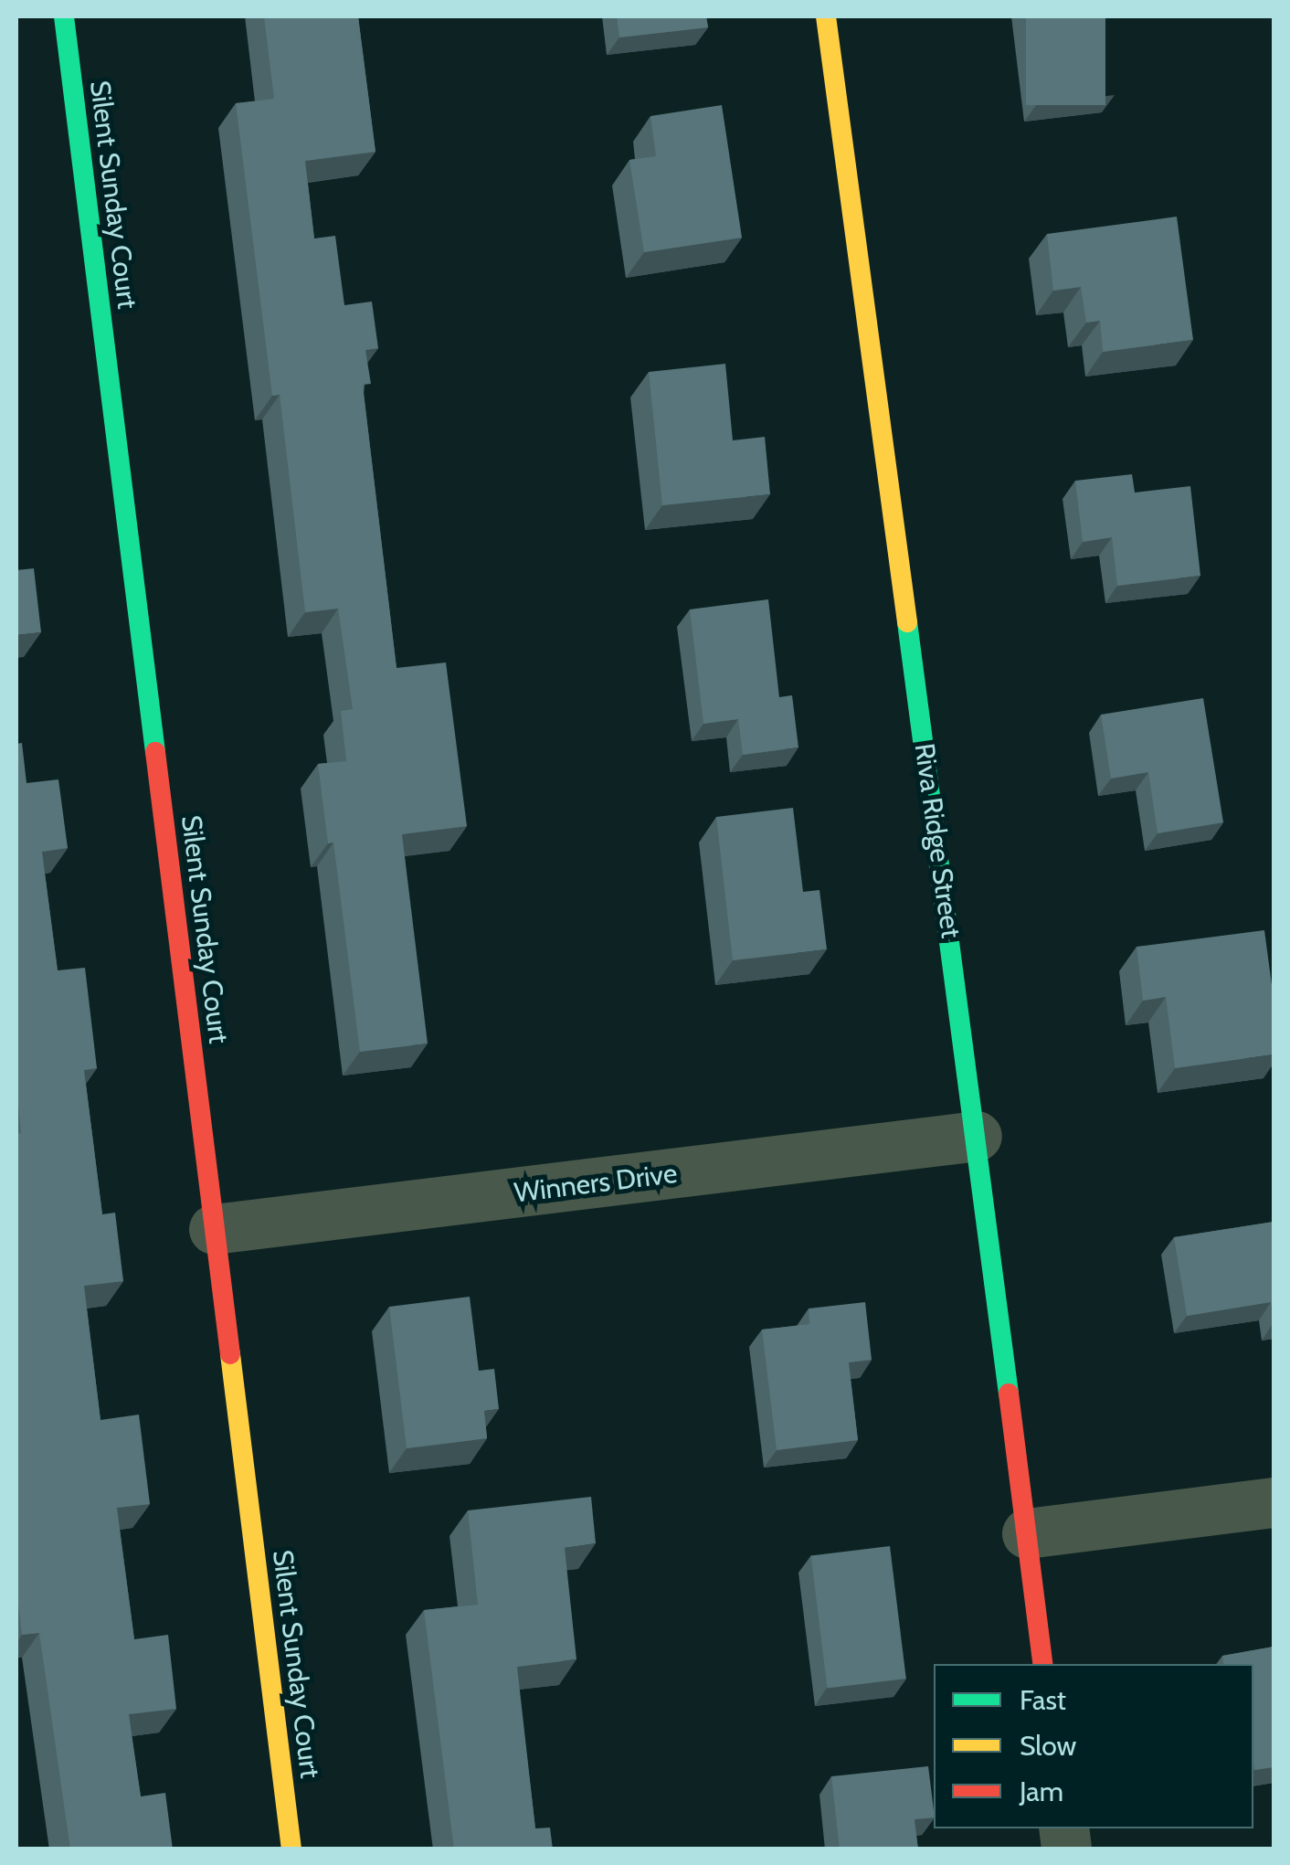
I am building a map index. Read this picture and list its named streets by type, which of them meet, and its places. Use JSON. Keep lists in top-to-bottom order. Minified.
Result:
{"streets":{"street":["Silent Sunday Court","Riva Ridge Street","Winners Drive"]},"crossings":[["Silent Sunday Court","Winners Drive"],["Riva Ridge Street","Winners Drive"]],"legend":["Fast","Slow","Jam"]}
